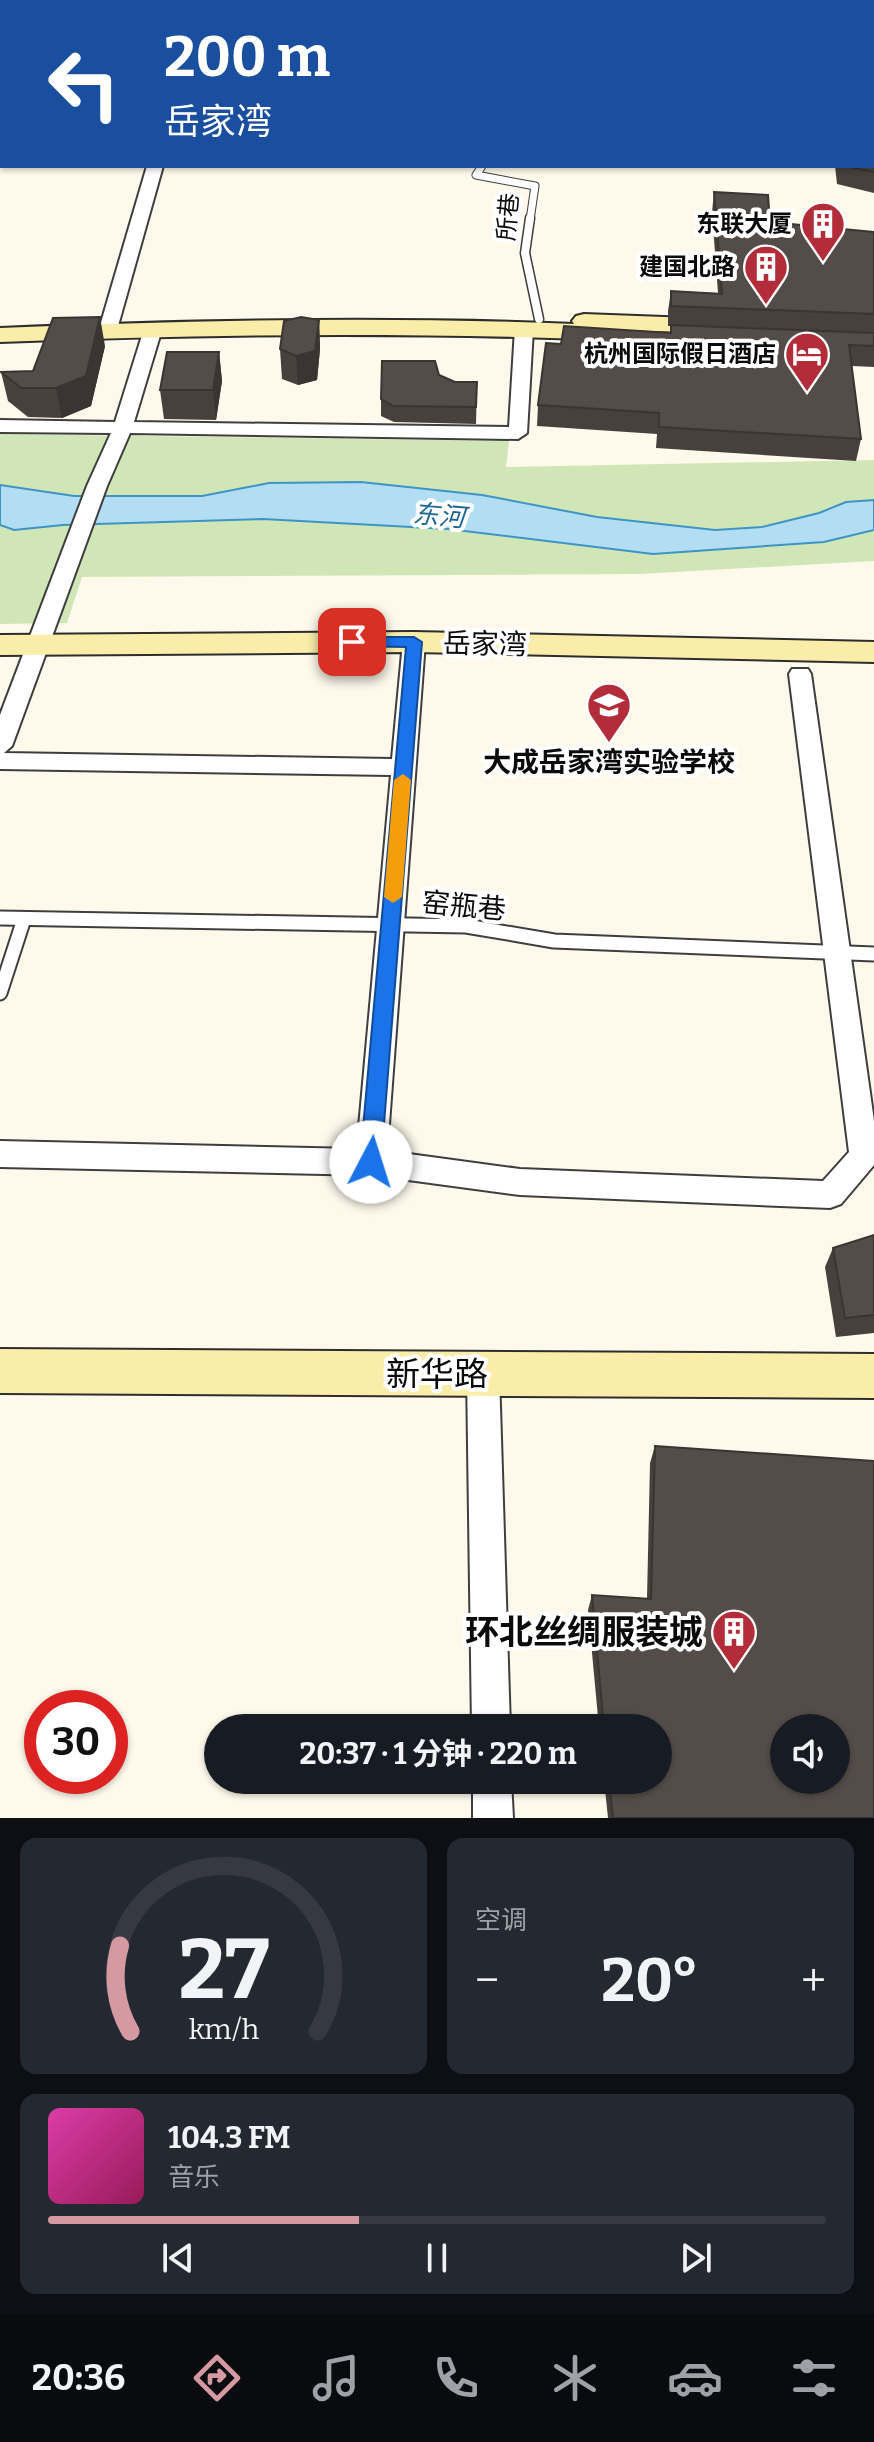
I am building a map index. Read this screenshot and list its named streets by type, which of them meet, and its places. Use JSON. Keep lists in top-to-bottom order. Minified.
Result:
{"streets":{"main road":["岳家湾","新华路"],"lane":["所巷","窑瓶巷"]},"water":["东河"],"places":{"building":["东联大厦","建国北路","环北丝绸服装城"],"hotel":["杭州国际假日酒店"],"school or university":["大成岳家湾实验学校"]},"page":{"turn":["200 m","岳家湾"],"limit":"30","trip":"20:37 · 1 分钟 · 220 m","tile":"空调","heat":["−","20°","+"],"song":["104.3 FM","音乐"],"tabs":"20:36","gauge":["27","km/h"]}}
